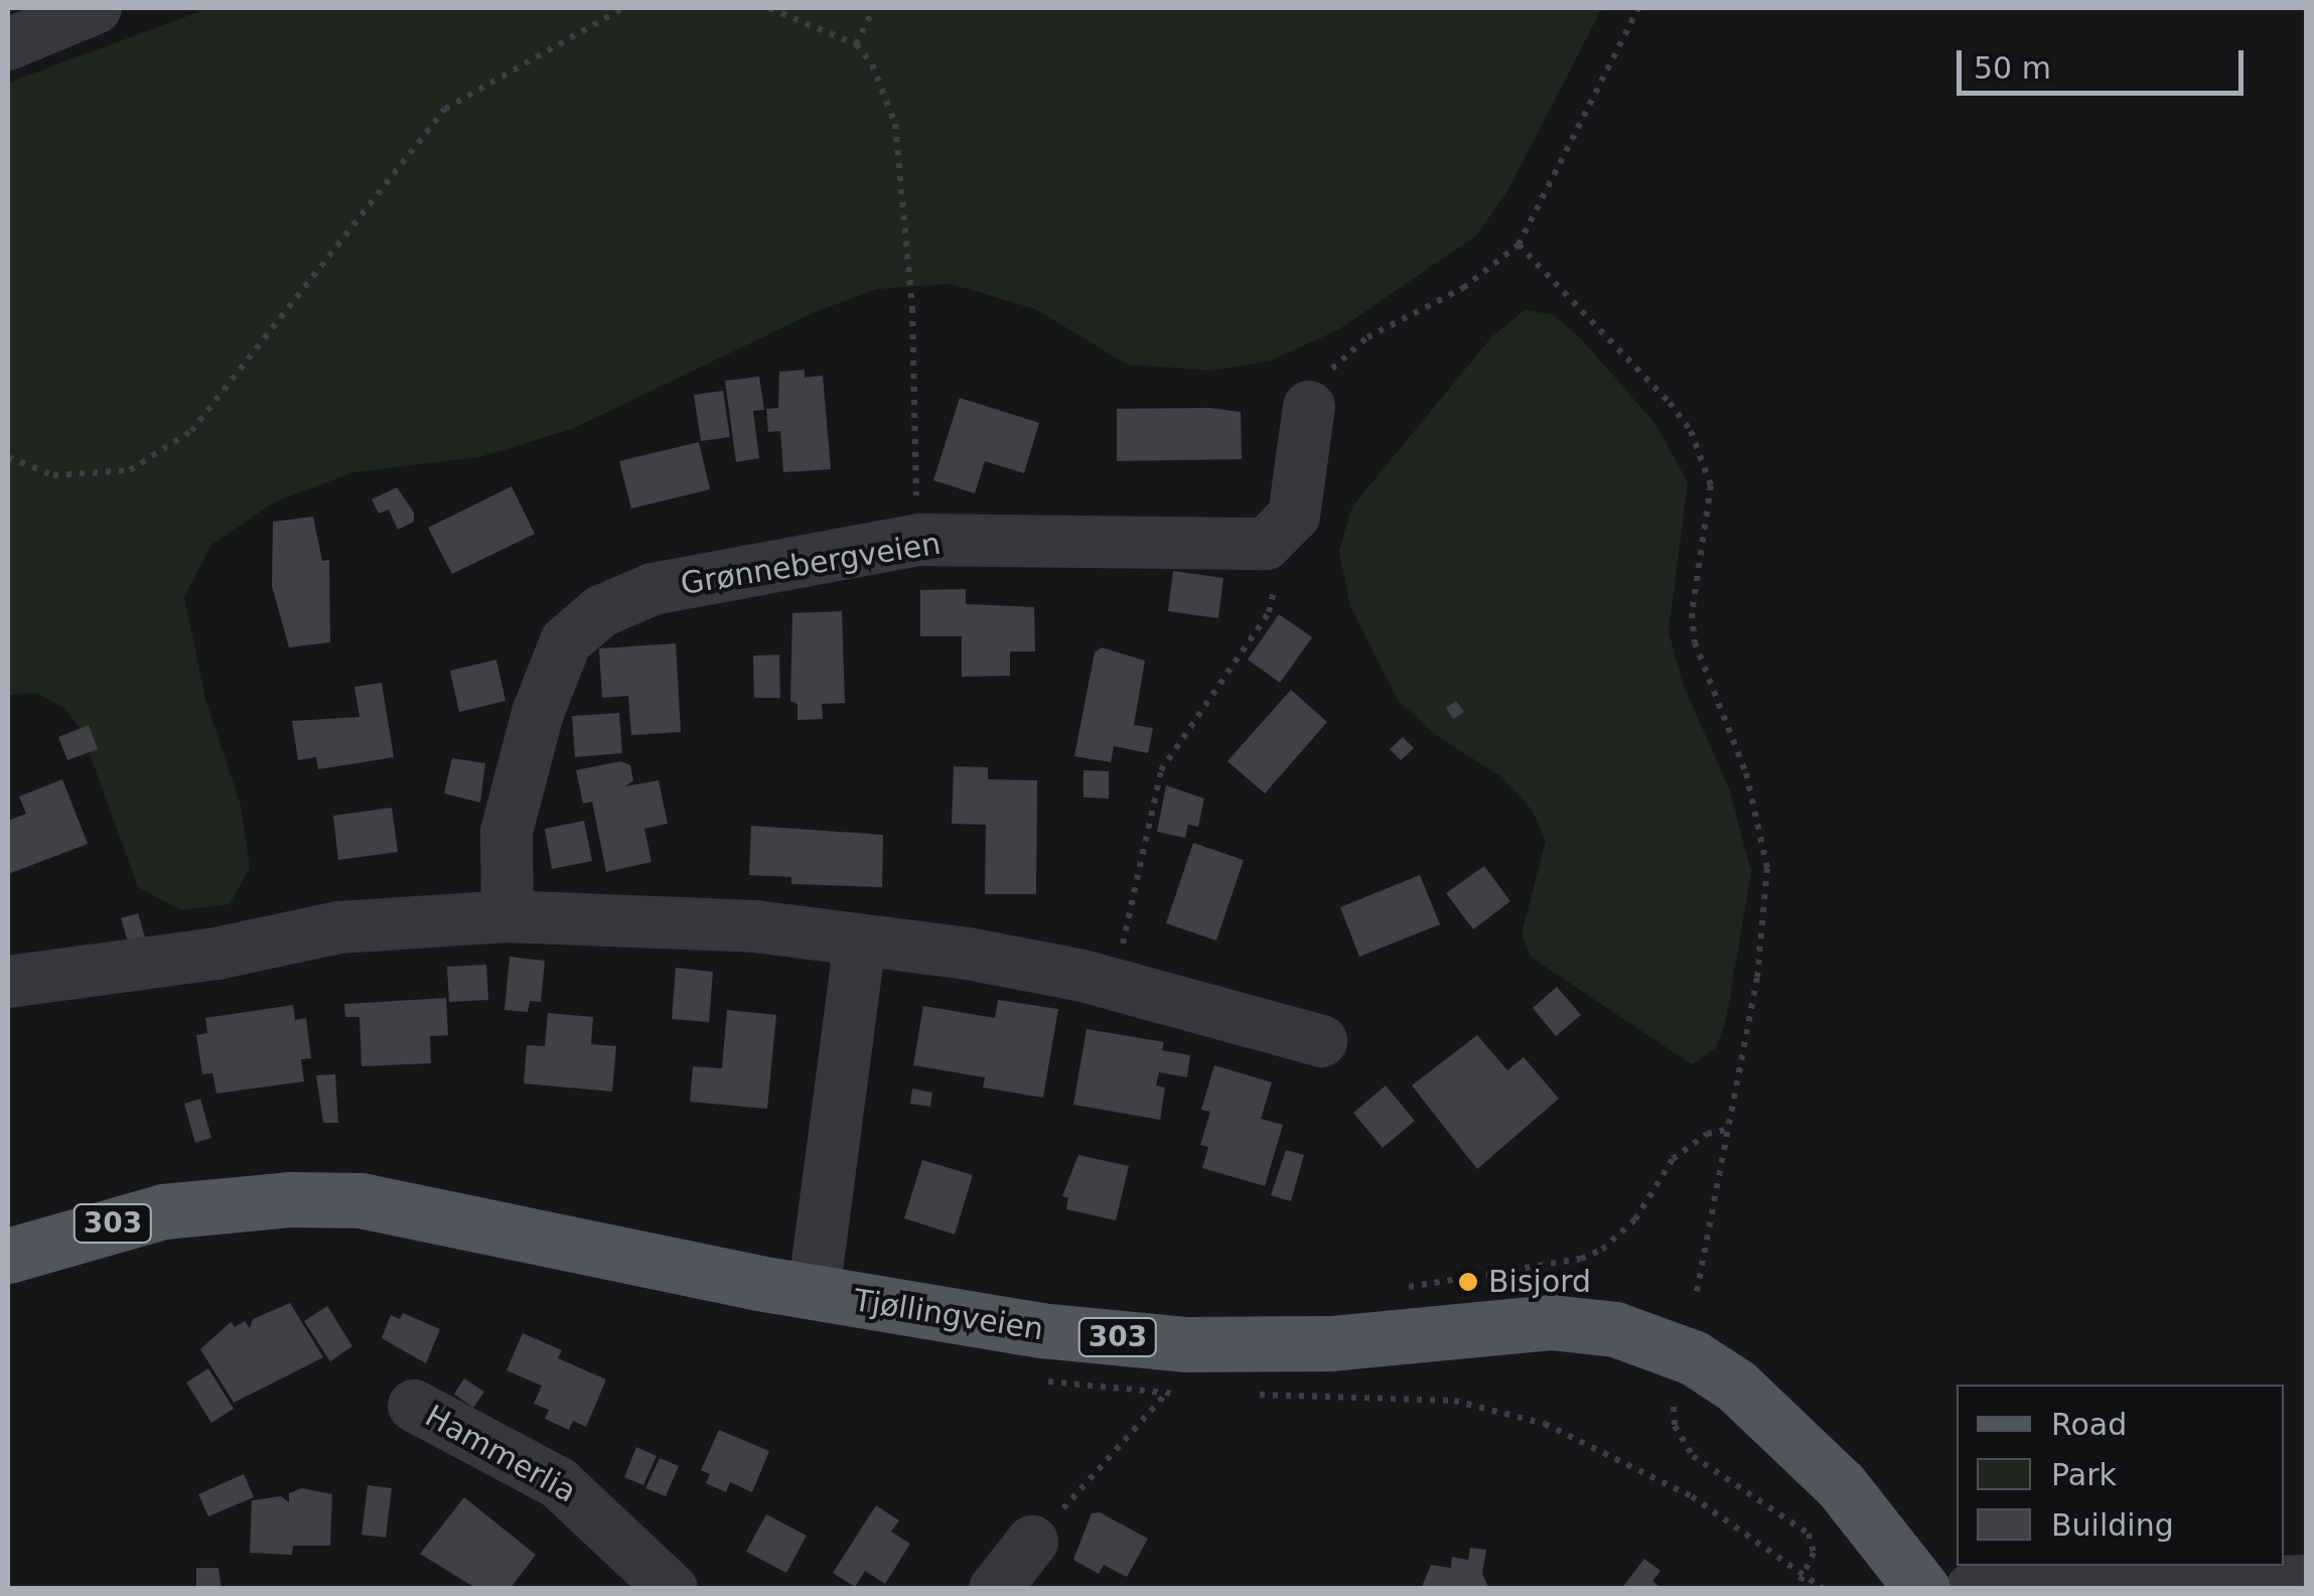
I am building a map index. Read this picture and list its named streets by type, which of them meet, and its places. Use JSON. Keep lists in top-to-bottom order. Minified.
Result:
{"streets":{"main road":["303","Tjøllingveien"],"street":["Grønnebergveien","Hammerlia"]},"places":["Bisjord"],"legend":["Road","Park","Building"],"scale_bar":"50 m"}
